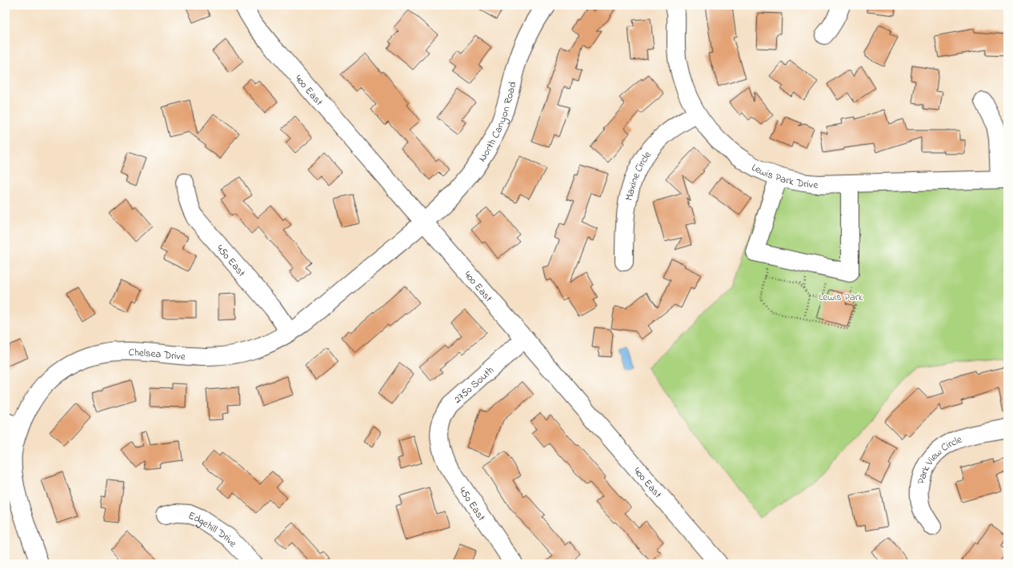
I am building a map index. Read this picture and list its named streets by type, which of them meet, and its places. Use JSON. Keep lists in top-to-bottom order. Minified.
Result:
{"streets":{"street":["400 East","North Canyon Road","Lewis Park Drive","Maxine Circle","450 East","Chelsea Drive","2750 South","Park View Circle","Edgehill Drive"]},"crossings":[["400 East","North Canyon Road"],["400 East","Chelsea Drive"],["400 East","2750 South"],["North Canyon Road","Chelsea Drive"],["Lewis Park Drive","Maxine Circle"],["450 East","Chelsea Drive"],["450 East","2750 South"]],"parks":["Lewis Park"]}
